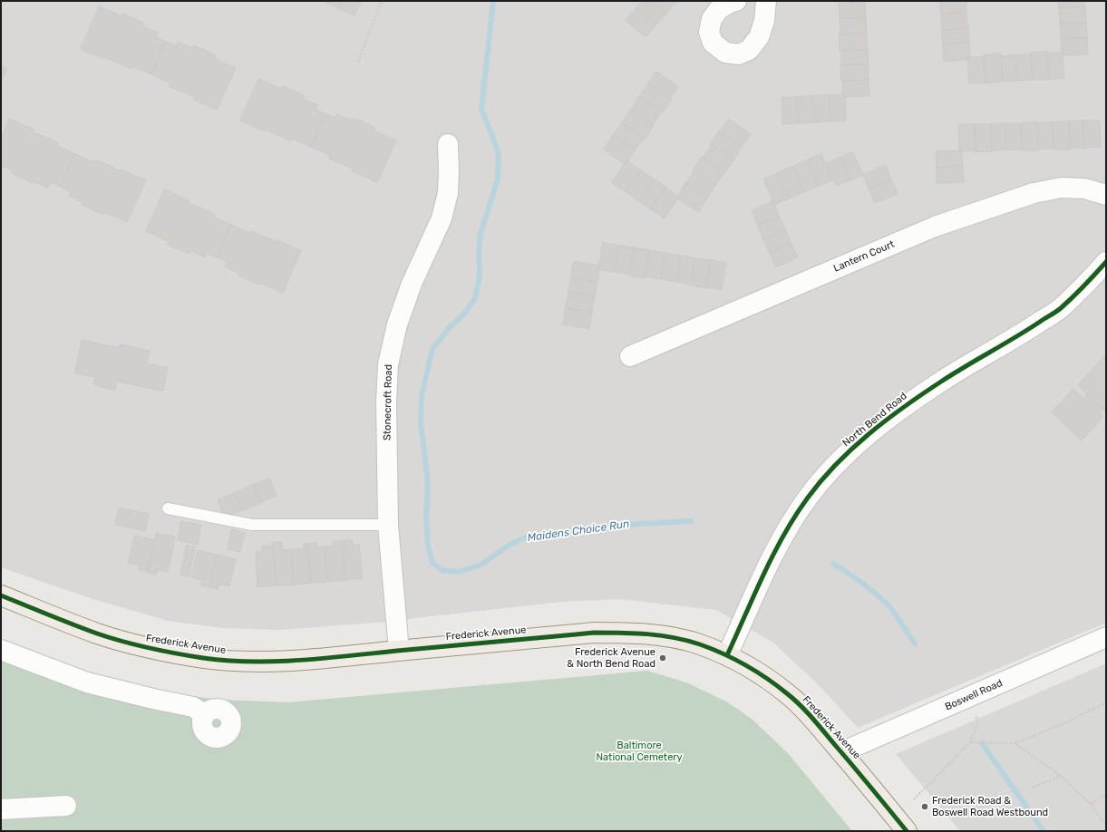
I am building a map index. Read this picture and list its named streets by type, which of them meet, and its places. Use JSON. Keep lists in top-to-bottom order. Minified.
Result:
{"streets":{"main road":["Frederick Avenue"],"street":["Lantern Court","Stonecroft Road","North Bend Road","Boswell Road"]},"crossings":[["Stonecroft Road","Frederick Avenue"],["North Bend Road","Frederick Avenue"],["Frederick Avenue","Boswell Road"]],"water":["Maidens Choice Run"],"parks":["Baltimore National Cemetery"],"places":["Frederick Avenue & North Bend Road","Frederick Road & Boswell Road Westbound"]}
